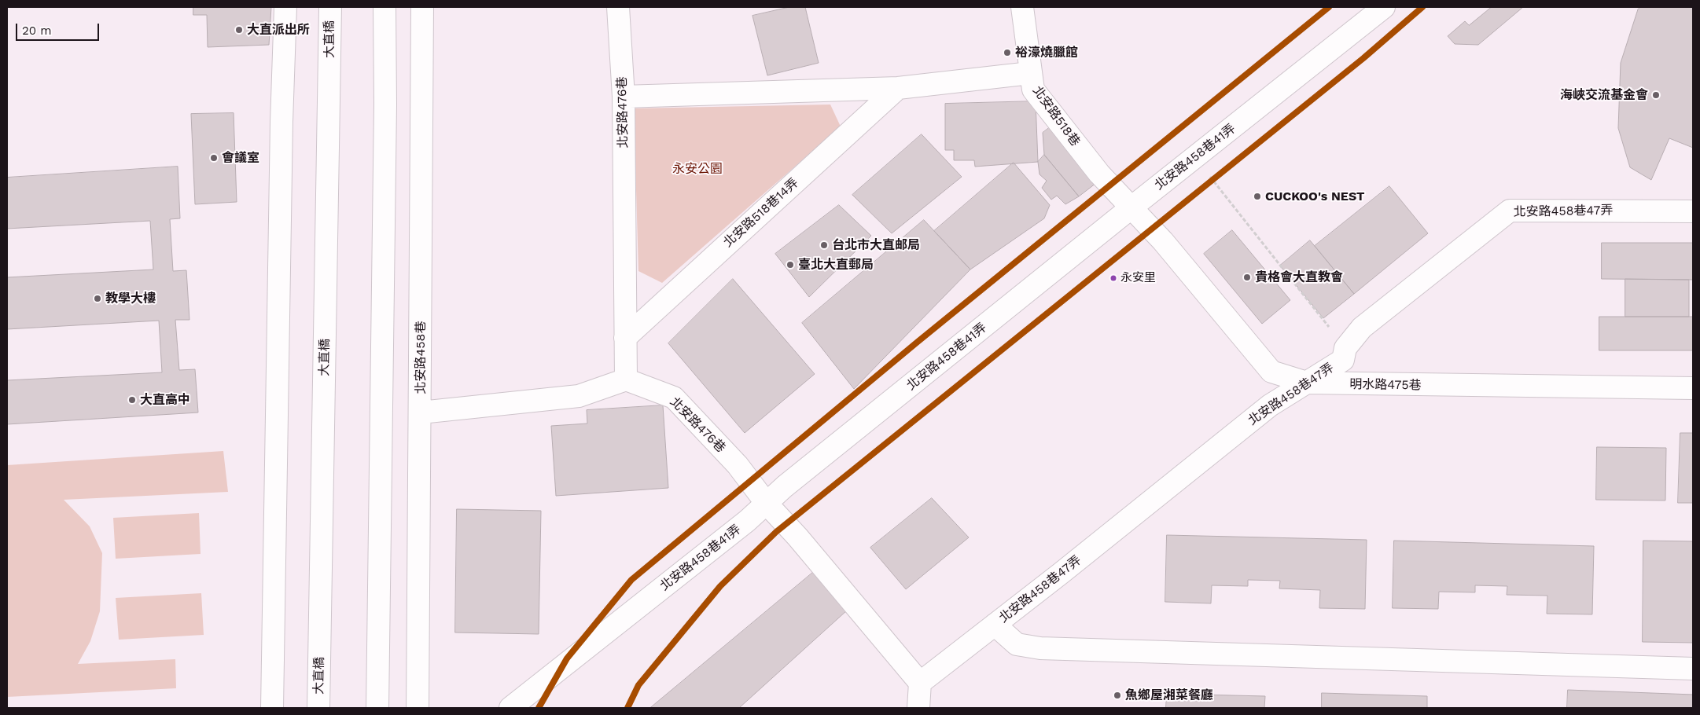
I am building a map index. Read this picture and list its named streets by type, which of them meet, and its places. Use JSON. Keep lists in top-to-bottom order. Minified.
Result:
{"streets":{"street":["大直橋","北安路476巷","北安路518巷","北安路458巷41弄","北安路458巷47弄","北安路518巷14弄","北安路458巷","明水路475巷"]},"crossings":[["北安路476巷","北安路458巷41弄"],["北安路476巷","北安路458巷47弄"],["北安路476巷","北安路518巷14弄"],["北安路518巷","北安路458巷41弄"],["北安路518巷","明水路475巷"],["北安路458巷41弄","明水路475巷"],["北安路458巷47弄","明水路475巷"]],"parks":["永安公園"],"places":["大直派出所","裕濠燒臘館","海峽交流基金會","會議室","CUCKOO's NEST","台北市大直邮局","臺北大直郵局","貴格會大直教會","永安里","教學大樓","大直高中","魚鄉屋湘菜餐廳"],"scale_bar":"20 m"}
